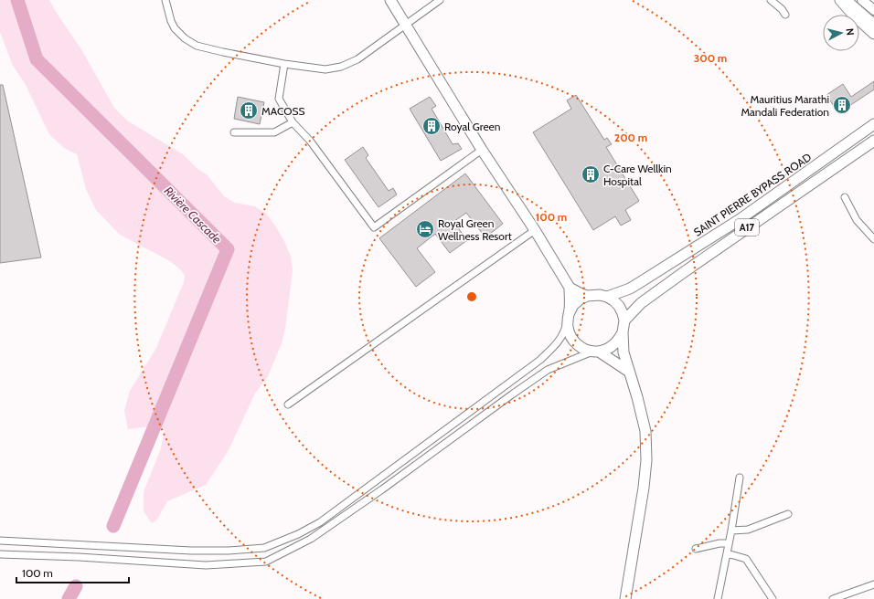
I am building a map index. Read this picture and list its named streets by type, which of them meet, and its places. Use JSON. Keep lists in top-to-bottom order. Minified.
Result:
{"streets":{"main road":["SAINT PIERRE BYPASS ROAD","A17"]},"crossings":[["SAINT PIERRE BYPASS ROAD","A17"]],"water":["Rivière Cascade"],"places":{"building":["Mauritius Marathi Mandali Federation","MACOSS","Royal Green","C-Care Wellkin Hospital"],"hotel":["Royal Green Wellness Resort"]},"scale_bar":"100 m","north":"right","rings":["300 m","200 m","100 m"]}
